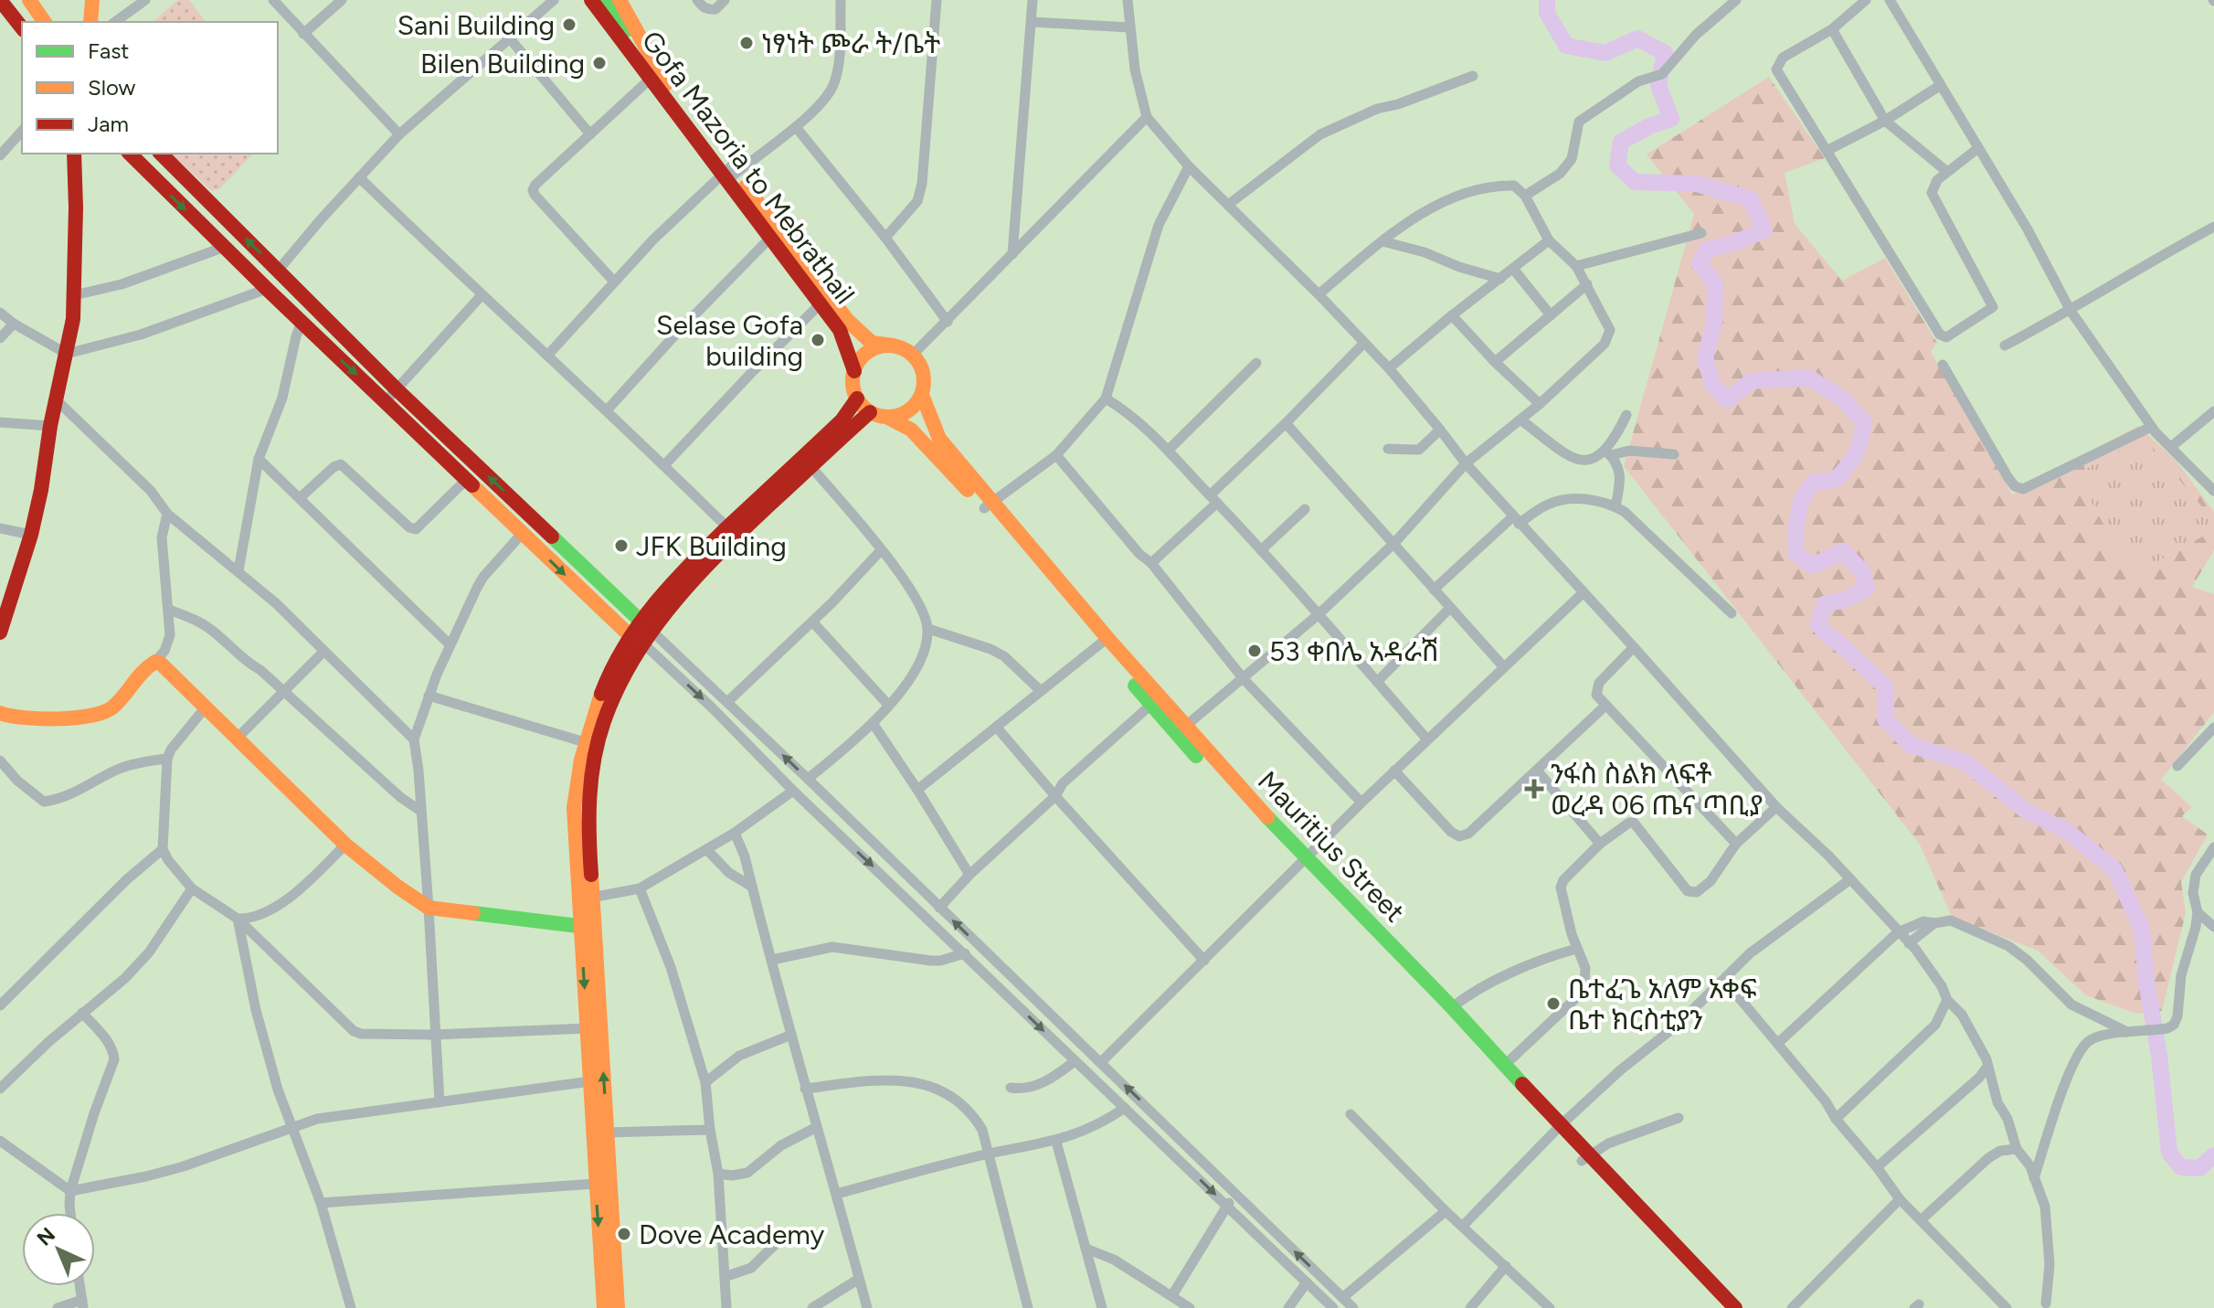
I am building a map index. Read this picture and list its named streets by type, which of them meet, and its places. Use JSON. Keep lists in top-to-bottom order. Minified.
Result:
{"streets":{"main road":["Gofa Mazoria to Mebrathail","Mauritius Street"]},"crossings":[["Gofa Mazoria to Mebrathail","Mauritius Street"]],"places":{"other":["Sani Building","ነፃነት ጮራ ት/ቤት","Bilen Building","Selase Gofa building","JFK Building","53 ቀበሌ አዳራሽ","ቤተፈጌ አለም አቀፍ ቤተ ክርስቲያን","Dove Academy"],"health":["ንፋስ ስልክ ላፍቶ ወረዳ 06 ጤና ጣቢያ"]},"legend":["Fast","Slow","Jam"],"north":"top left"}
